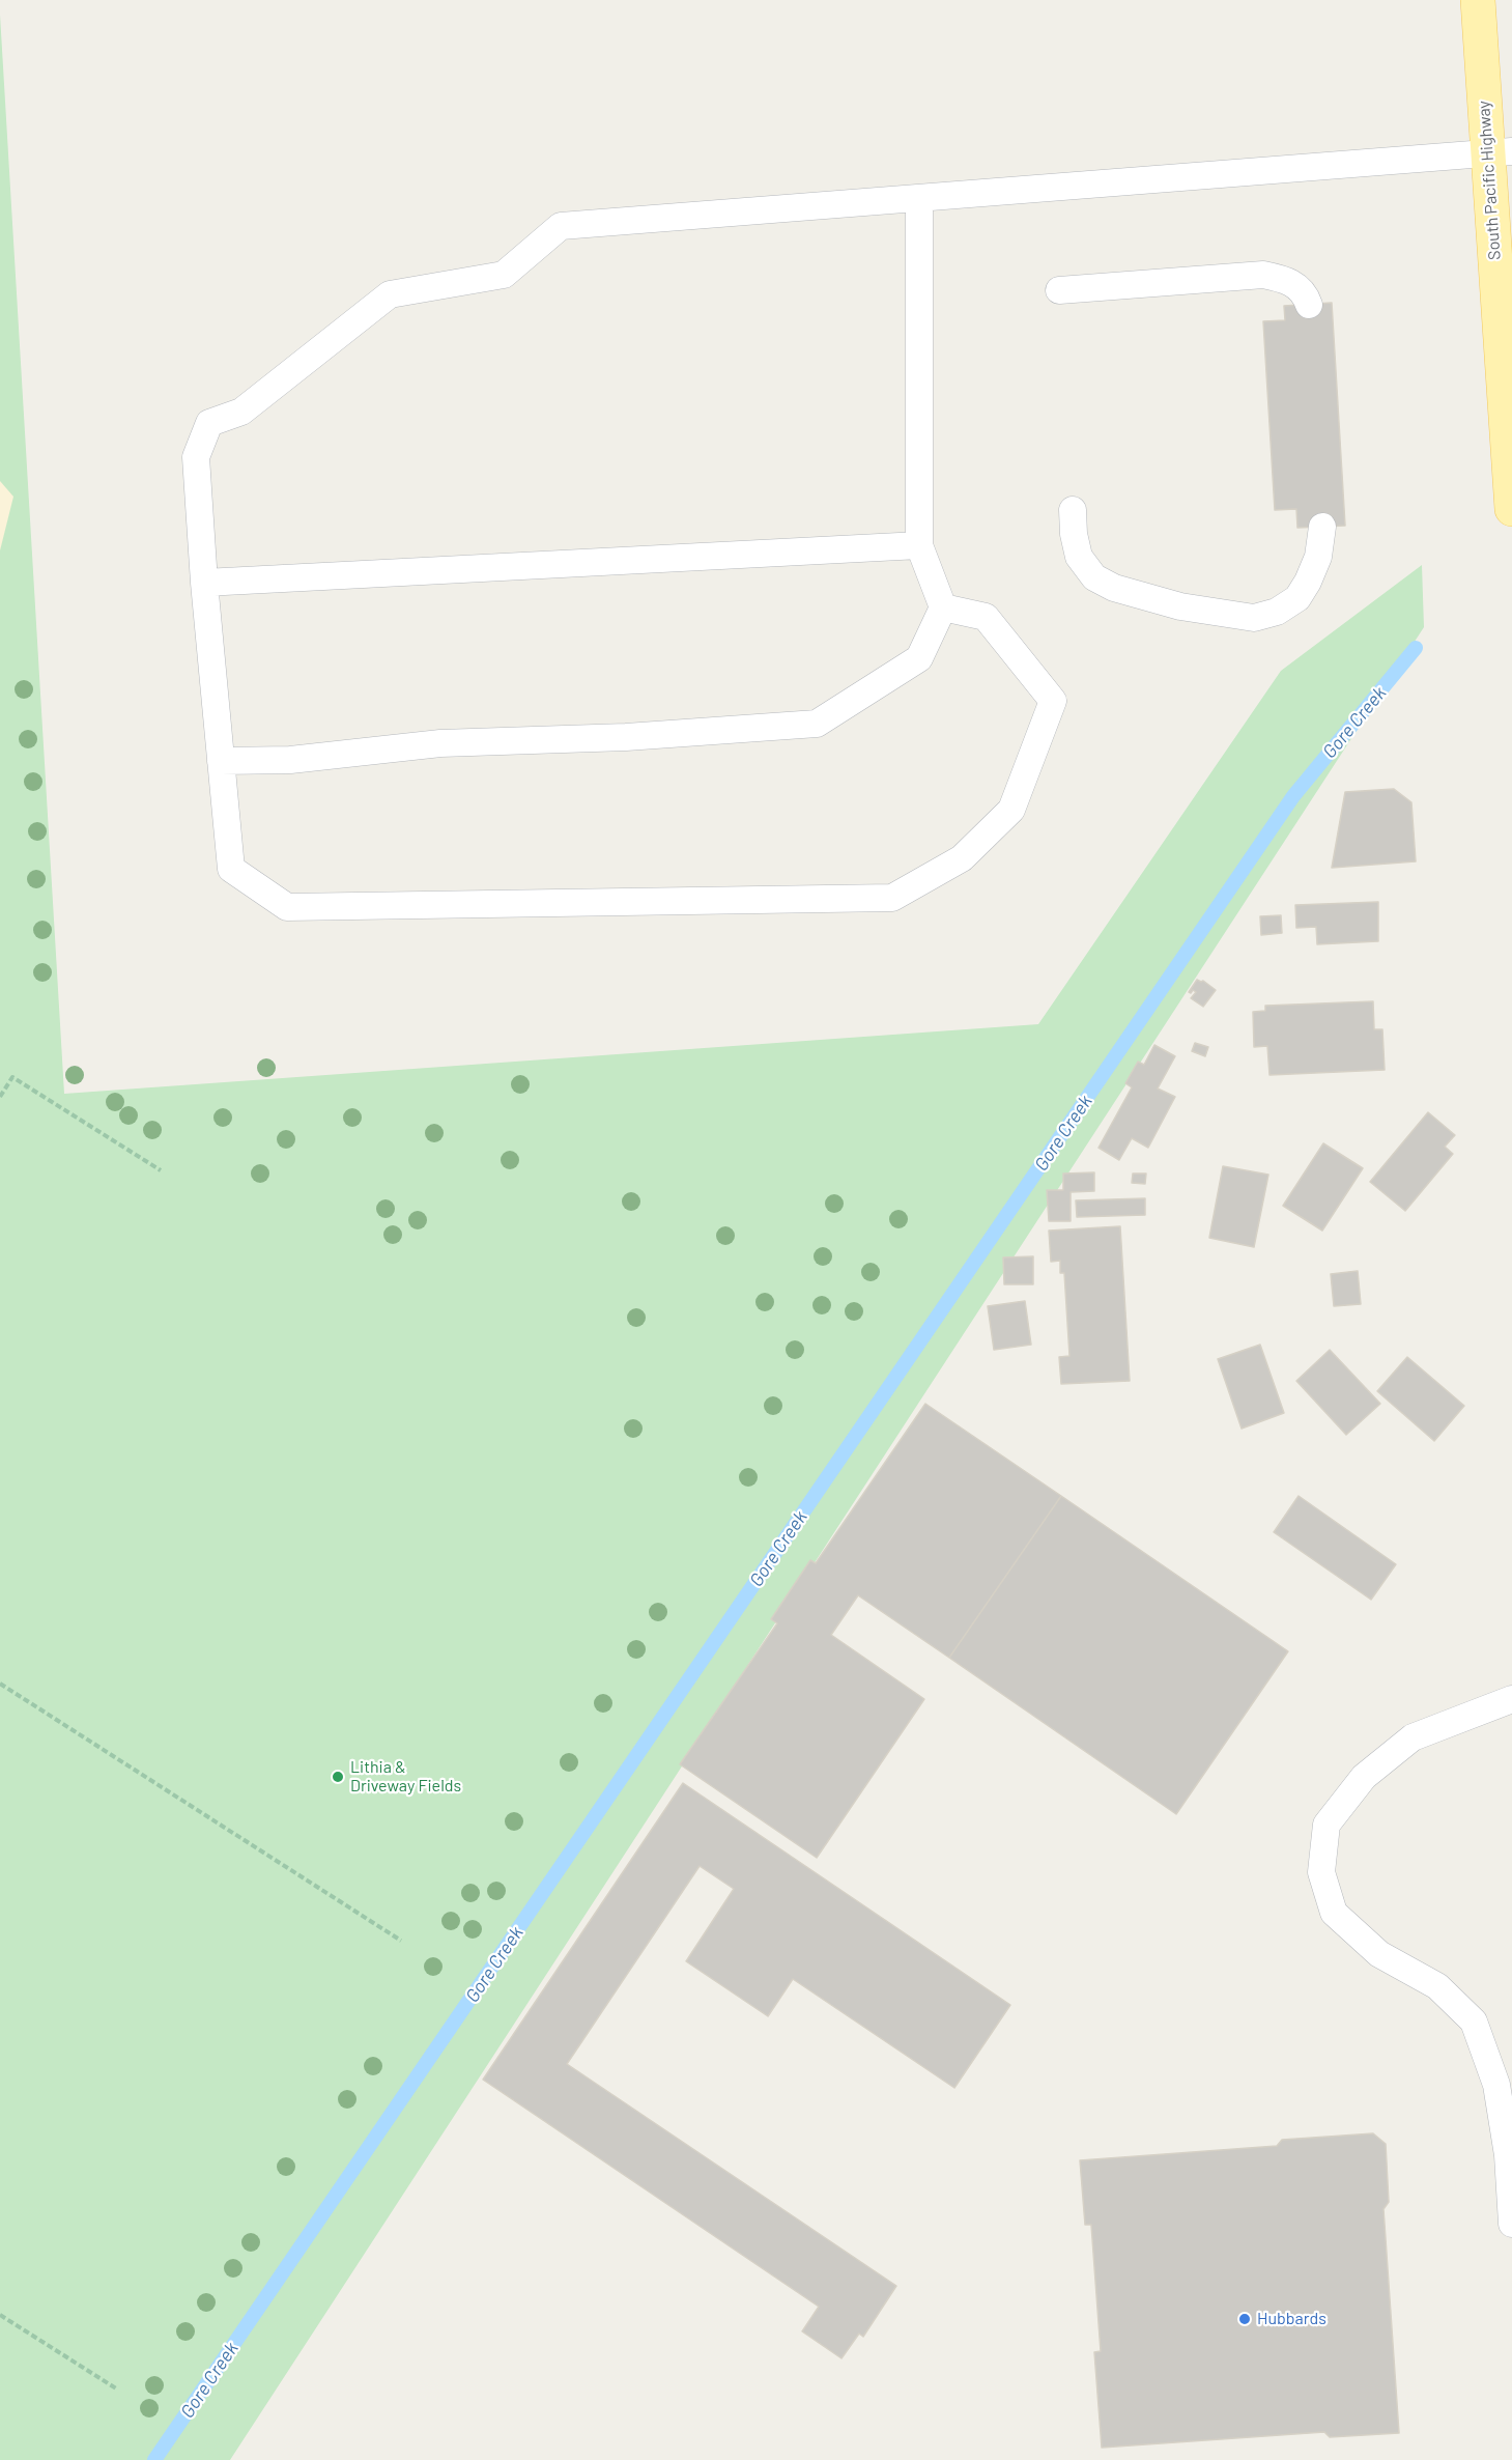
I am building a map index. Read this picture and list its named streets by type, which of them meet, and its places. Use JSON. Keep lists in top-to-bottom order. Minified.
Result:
{"streets":{"main road":["South Pacific Highway"]},"water":["Gore Creek"],"places":["Lithia & Driveway Fields","Hubbards"]}
